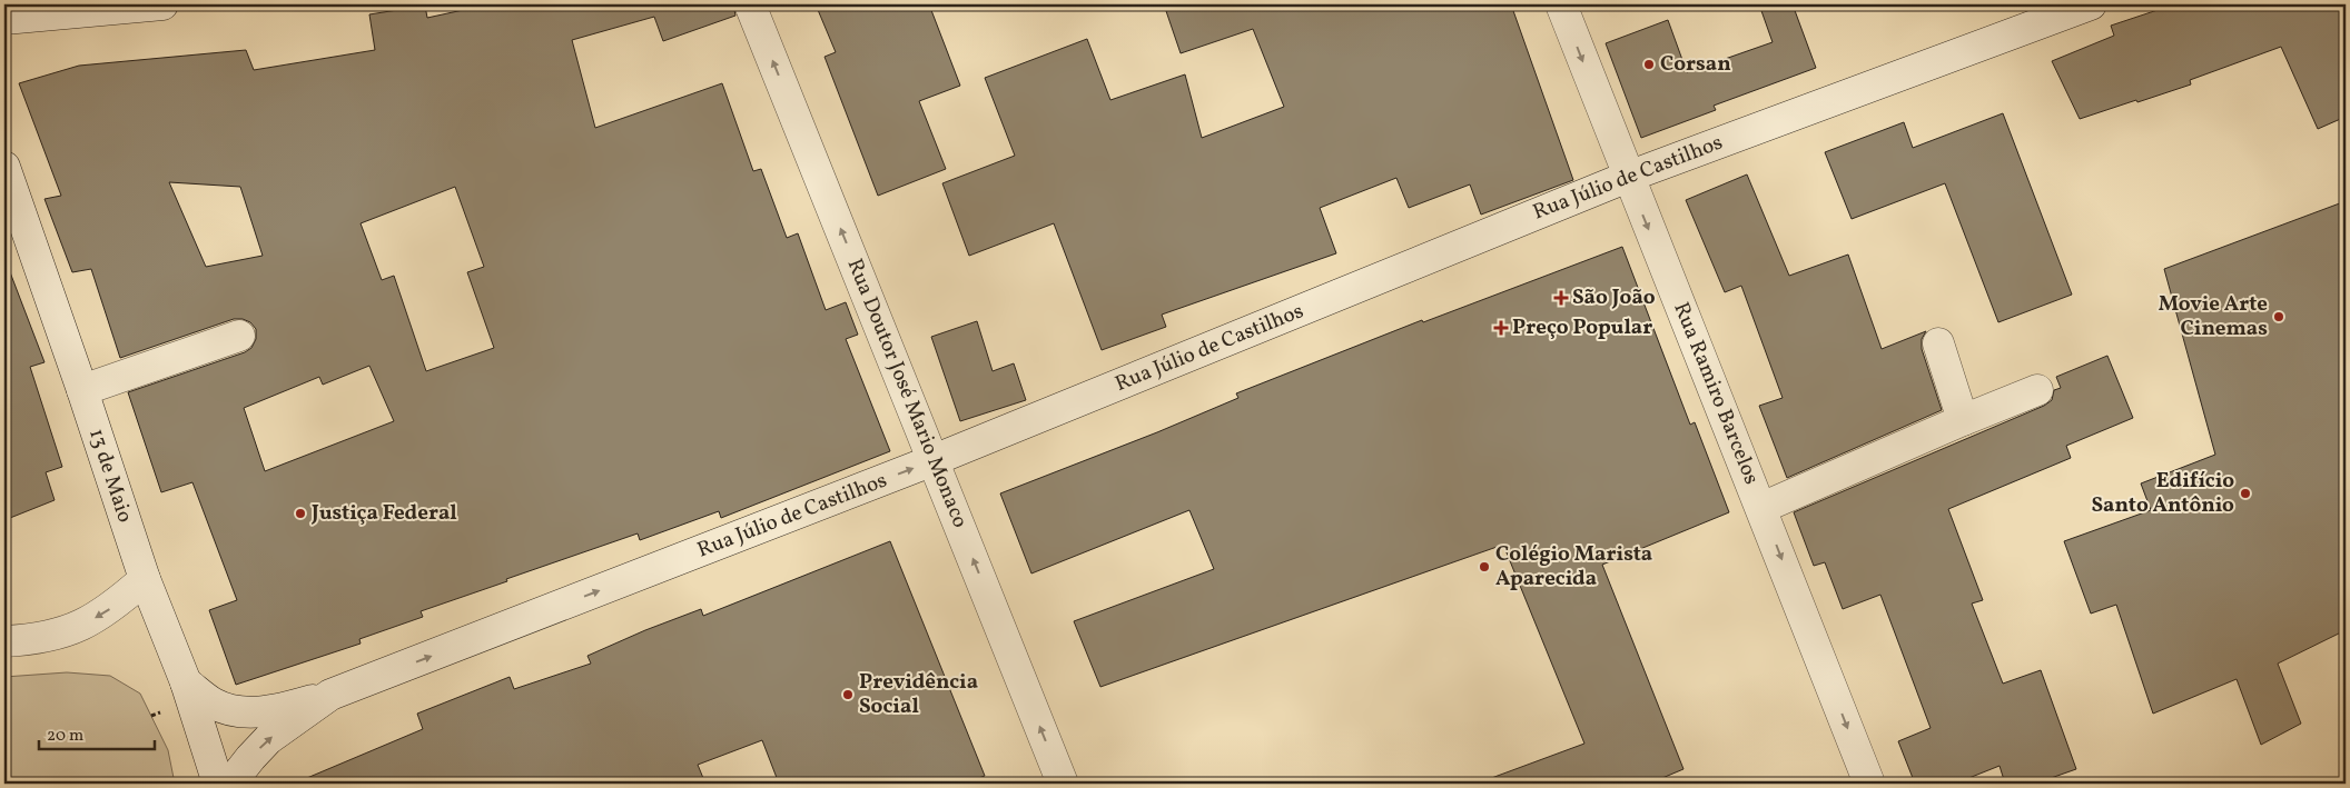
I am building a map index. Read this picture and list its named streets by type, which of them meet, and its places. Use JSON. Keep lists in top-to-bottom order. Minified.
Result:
{"streets":{"main road":["Rua Júlio de Castilhos","Rua Doutor José Mario Monaco","Rua Ramiro Barcelos","13 de Maio"]},"crossings":[["Rua Júlio de Castilhos","Rua Doutor José Mario Monaco"],["Rua Júlio de Castilhos","Rua Ramiro Barcelos"],["Rua Júlio de Castilhos","13 de Maio"]],"one_way":["Rua Júlio de Castilhos","Rua Doutor José Mario Monaco","Rua Ramiro Barcelos"],"places":{"other":["Corsan","Movie Arte Cinemas","Edifício Santo Antônio","Justiça Federal","Colégio Marista Aparecida","Previdência Social"],"health":["São João","Preço Popular"]},"scale_bar":"20 m"}
